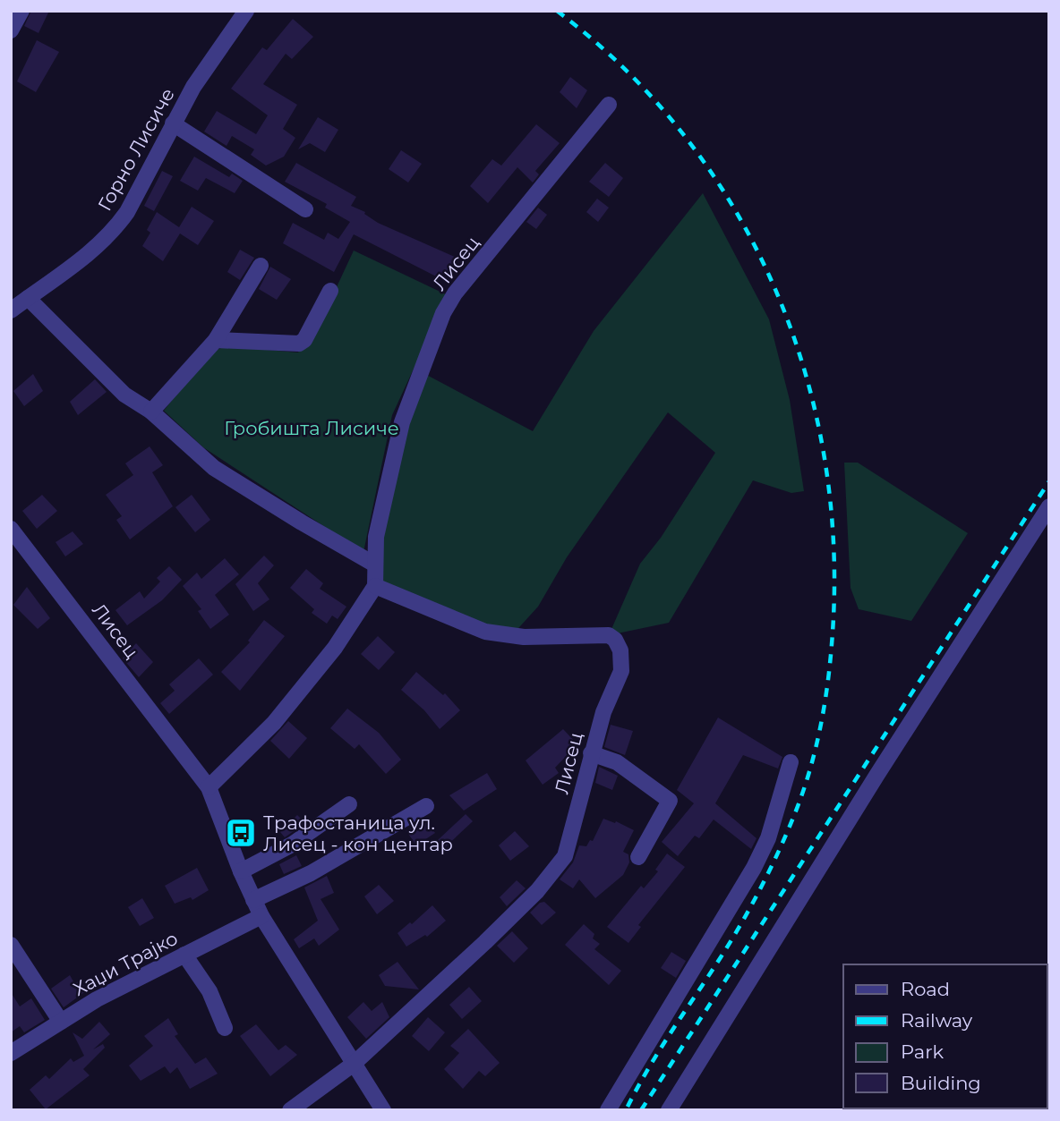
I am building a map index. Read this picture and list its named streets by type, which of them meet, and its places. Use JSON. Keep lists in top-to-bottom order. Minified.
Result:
{"streets":{"street":["Горно Лисиче","Лисец","Хаџи Трајко"]},"crossings":[["Лисец","Хаџи Трајко"]],"parks":["Гробишта Лисиче"],"places":{"bus stop":["Трафостаница ул. Лисец - кон центар"]},"legend":["Road","Railway","Park","Building"]}
